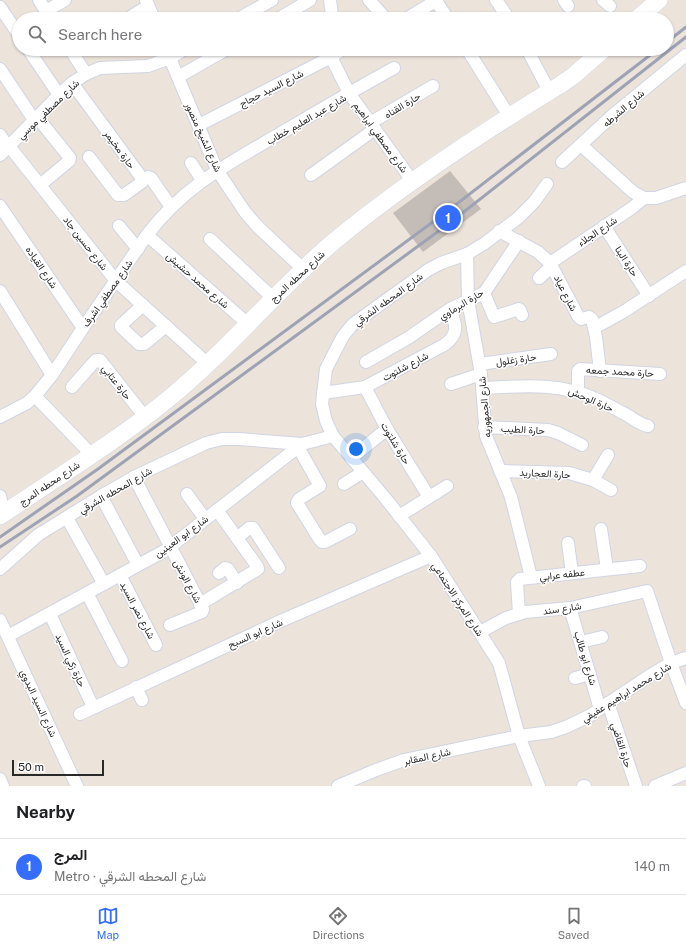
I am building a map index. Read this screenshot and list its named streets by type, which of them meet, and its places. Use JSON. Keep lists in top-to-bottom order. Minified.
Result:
{"streets":{"main road":["شارع محطه المرج"],"street":["شارع السيد حجاج","حارة القناه","شارع الشرطه","شارع مصطفي موسي","شارع عبد العليم خطاب","شارع الشيخ منصور","شارع مصطفي ابراهيم","حارة مخيمر","شارع الجلاء","شارع حسين جاد","حارة البنا","شارع القياده","شارع محمد حشيش","شارع مصطفي اشرف","شارع عياد","شارع المحطه الشرقي","حارة البرماوي","حارة زغلول","شارع شلتوت","حارة محمد جمعه","حارة عتابي","حارة الوحش","شارع الجمهوريه","حارة الطيب","حارة شلتوت","حارة العجاريد","شارع ابو العينين","عطفه عرابي","شارع الونش","شارع المركز الاجتماعي","شارع سند","شارع نصر السيد","شارع ابو السبح","شارع ابو طالب","حارة زكي السيد","شارع محمد ابراهيم عفيفي","شارع السيد البدوي","حارة القاضي","شارع المقابر"]},"crossings":[["شارع السيد حجاج","شارع الشيخ منصور"],["حارة القناه","شارع مصطفي ابراهيم"],["شارع مصطفي موسي","حارة مخيمر"],["شارع مصطفي موسي","شارع حسين جاد"],["شارع عبد العليم خطاب","شارع الشيخ منصور"],["شارع عبد العليم خطاب","شارع مصطفي ابراهيم"],["شارع عبد العليم خطاب","شارع مصطفي اشرف"],["شارع الشيخ منصور","شارع محطه المرج"],["شارع الشيخ منصور","شارع مصطفي اشرف"],["شارع مصطفي ابراهيم","شارع محطه المرج"],["حارة مخيمر","شارع مصطفي اشرف"],["شارع الجلاء","حارة البنا"],["شارع الجلاء","شارع عياد"],["شارع حسين جاد","شارع محطه المرج"],["شارع حسين جاد","شارع مصطفي اشرف"],["شارع القياده","شارع مصطفي اشرف"],["شارع محطه المرج","شارع محمد حشيش"],["شارع محطه المرج","حارة عتابي"],["شارع محمد حشيش","شارع مصطفي اشرف"],["شارع عياد","شارع المحطه الشرقي"],["شارع عياد","حارة البرماوي"],["شارع المحطه الشرقي","شارع شلتوت"],["شارع المحطه الشرقي","شارع الجمهوريه"],["شارع المحطه الشرقي","شارع ابو العينين"],["شارع المحطه الشرقي","شارع الونش"],["شارع المحطه الشرقي","شارع المركز الاجتماعي"],["حارة البرماوي","شارع شلتوت"],["حارة البرماوي","شارع الجمهوريه"],["حارة زغلول","شارع الجمهوريه"],["شارع شلتوت","حارة شلتوت"],["حارة محمد جمعه","حارة الوحش"],["حارة الوحش","شارع الجمهوريه"],["شارع الجمهوريه","حارة الطيب"],["شارع الجمهوريه","حارة العجاريد"],["شارع الجمهوريه","عطفه عرابي"],["شارع ابو العينين","شارع الونش"],["شارع ابو العينين","شارع نصر السيد"],["شارع ابو العينين","حارة زكي السيد"],["شارع ابو العينين","شارع السيد البدوي"],["عطفه عرابي","شارع سند"],["شارع المركز الاجتماعي","شارع سند"],["شارع المركز الاجتماعي","شارع ابو السبح"],["شارع المركز الاجتماعي","شارع محمد ابراهيم عفيفي"],["شارع المركز الاجتماعي","شارع المقابر"],["شارع سند","شارع ابو طالب"],["شارع سند","شارع محمد ابراهيم عفيفي"],["شارع ابو السبح","حارة زكي السيد"],["شارع ابو طالب","شارع محمد ابراهيم عفيفي"],["شارع ابو طالب","حارة القاضي"],["شارع محمد ابراهيم عفيفي","حارة القاضي"],["شارع محمد ابراهيم عفيفي","شارع المقابر"]],"scale_bar":"50 m","page":{"search":"Search here","pins":"1","scale":"50 m","heading":"Nearby","list":[{"mark":"1","name":"المرج","note":"Metro · شارع المحطه الشرقي","value":"140 m"}],"nav":["Map","Directions","Saved"]}}
